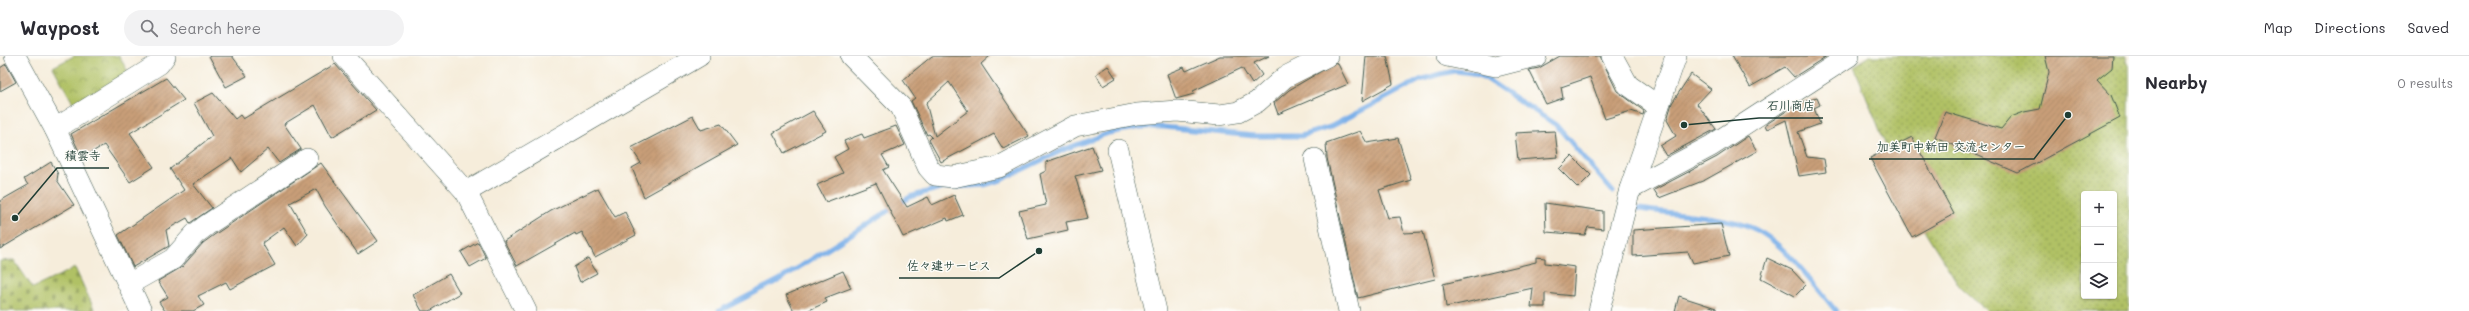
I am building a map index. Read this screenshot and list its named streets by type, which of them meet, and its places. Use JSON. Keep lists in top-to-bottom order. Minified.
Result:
{"places":["加美町中新田 交流センター","石川商店","積雲寺","佐々建サービス"],"page":{"header":"Waypost","search":"Search here","nav":["Map","Directions","Saved"],"heading":["Nearby","0 results"],"map_buttons":["+","−"]}}
